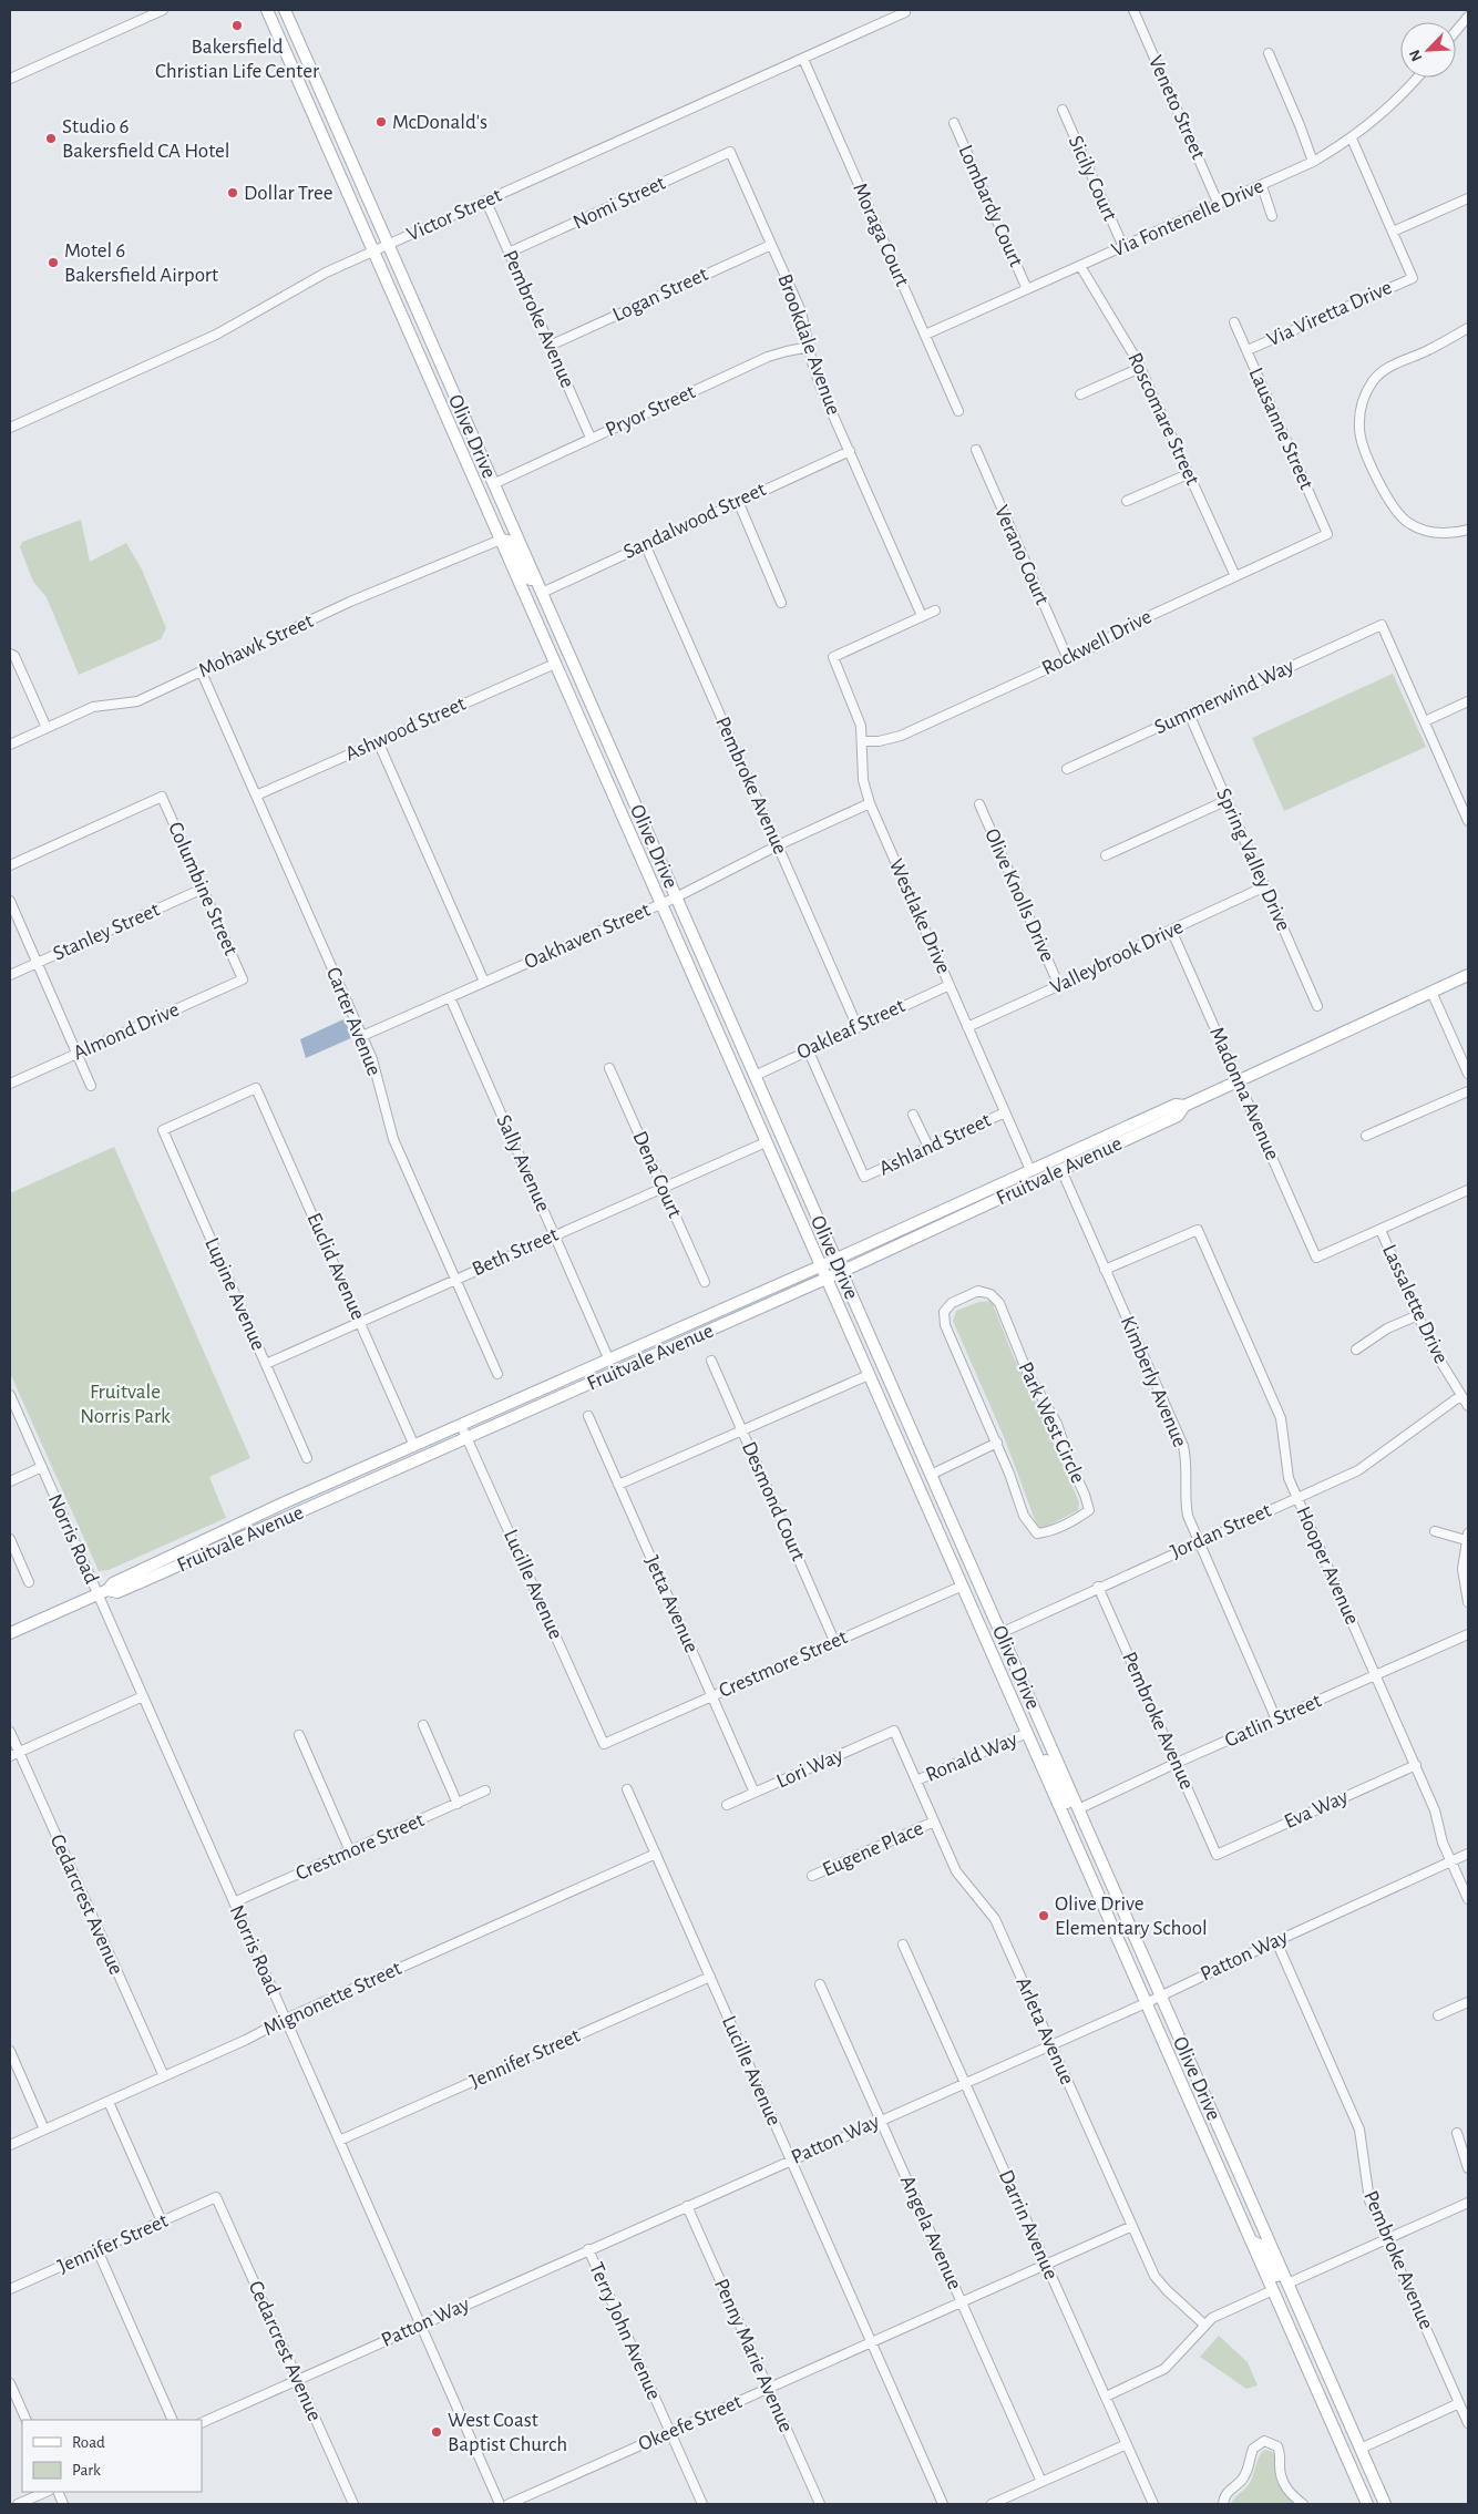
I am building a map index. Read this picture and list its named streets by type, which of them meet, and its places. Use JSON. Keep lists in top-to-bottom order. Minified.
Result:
{"streets":{"main road":["Olive Drive","Fruitvale Avenue"],"street":["Veneto Street","Sicily Court","Nomi Street","Lombardy Court","Victor Street","Via Fontenelle Drive","Moraga Court","Logan Street","Via Viretta Drive","Pembroke Avenue","Brookdale Avenue","Pryor Street","Roscomare Street","Lausanne Street","Sandalwood Street","Verano Court","Rockwell Drive","Mohawk Street","Summerwind Way","Ashwood Street","Spring Valley Drive","Columbine Street","Olive Knolls Drive","Westlake Drive","Stanley Street","Oakhaven Street","Valleybrook Drive","Carter Avenue","Oakleaf Street","Almond Drive","Madonna Avenue","Ashland Street","Sally Avenue","Dena Court","Beth Street","Euclid Avenue","Lupine Avenue","Lassalette Drive","Kimberly Avenue","Park West Circle","Desmond Court","Jordan Street","Norris Road","Hooper Avenue","Lucille Avenue","Jetta Avenue","Crestmore Street","Gatlin Street","Ronald Way","Lori Way","Eva Way","Eugene Place","Cedarcrest Avenue","Patton Way","Mignonette Street","Arleta Avenue","Jennifer Street","Darrin Avenue","Angela Avenue","Terry John Avenue","Penny Marie Avenue","Okeefe Street"]},"crossings":[["Veneto Street","Via Fontenelle Drive"],["Sicily Court","Via Fontenelle Drive"],["Nomi Street","Pembroke Avenue"],["Nomi Street","Brookdale Avenue"],["Lombardy Court","Via Fontenelle Drive"],["Victor Street","Moraga Court"],["Victor Street","Pembroke Avenue"],["Victor Street","Olive Drive"],["Via Fontenelle Drive","Moraga Court"],["Via Fontenelle Drive","Roscomare Street"],["Logan Street","Pembroke Avenue"],["Logan Street","Brookdale Avenue"],["Via Viretta Drive","Lausanne Street"],["Pembroke Avenue","Pryor Street"],["Pembroke Avenue","Sandalwood Street"],["Pembroke Avenue","Oakhaven Street"],["Pembroke Avenue","Oakleaf Street"],["Pembroke Avenue","Jordan Street"],["Pembroke Avenue","Gatlin Street"],["Pembroke Avenue","Eva Way"],["Pembroke Avenue","Patton Way"],["Brookdale Avenue","Pryor Street"],["Brookdale Avenue","Sandalwood Street"],["Brookdale Avenue","Westlake Drive"],["Pryor Street","Olive Drive"],["Roscomare Street","Rockwell Drive"],["Lausanne Street","Rockwell Drive"],["Olive Drive","Sandalwood Street"],["Olive Drive","Mohawk Street"],["Olive Drive","Ashwood Street"],["Olive Drive","Oakhaven Street"],["Olive Drive","Oakleaf Street"],["Olive Drive","Fruitvale Avenue"],["Olive Drive","Beth Street"],["Olive Drive","Jordan Street"],["Olive Drive","Crestmore Street"],["Olive Drive","Gatlin Street"],["Olive Drive","Ronald Way"],["Olive Drive","Patton Way"],["Verano Court","Rockwell Drive"],["Rockwell Drive","Westlake Drive"],["Mohawk Street","Carter Avenue"],["Summerwind Way","Spring Valley Drive"],["Ashwood Street","Carter Avenue"],["Spring Valley Drive","Valleybrook Drive"],["Columbine Street","Stanley Street"],["Columbine Street","Almond Drive"],["Olive Knolls Drive","Valleybrook Drive"],["Westlake Drive","Oakhaven Street"],["Westlake Drive","Valleybrook Drive"],["Westlake Drive","Oakleaf Street"],["Westlake Drive","Ashland Street"],["Westlake Drive","Fruitvale Avenue"],["Oakhaven Street","Carter Avenue"],["Oakhaven Street","Sally Avenue"],["Valleybrook Drive","Madonna Avenue"],["Carter Avenue","Beth Street"],["Oakleaf Street","Ashland Street"],["Madonna Avenue","Fruitvale Avenue"],["Madonna Avenue","Lassalette Drive"],["Sally Avenue","Fruitvale Avenue"],["Sally Avenue","Beth Street"],["Fruitvale Avenue","Euclid Avenue"],["Fruitvale Avenue","Kimberly Avenue"],["Fruitvale Avenue","Norris Road"],["Fruitvale Avenue","Lucille Avenue"],["Dena Court","Beth Street"],["Beth Street","Euclid Avenue"],["Beth Street","Lupine Avenue"],["Euclid Avenue","Lupine Avenue"],["Lassalette Drive","Jordan Street"],["Kimberly Avenue","Jordan Street"],["Kimberly Avenue","Hooper Avenue"],["Kimberly Avenue","Gatlin Street"],["Desmond Court","Crestmore Street"],["Jordan Street","Hooper Avenue"],["Norris Road","Crestmore Street"],["Norris Road","Patton Way"],["Norris Road","Mignonette Street"],["Norris Road","Jennifer Street"],["Hooper Avenue","Gatlin Street"],["Hooper Avenue","Eva Way"],["Hooper Avenue","Patton Way"],["Lucille Avenue","Crestmore Street"],["Lucille Avenue","Patton Way"],["Lucille Avenue","Mignonette Street"],["Lucille Avenue","Jennifer Street"],["Lucille Avenue","Okeefe Street"],["Jetta Avenue","Crestmore Street"],["Jetta Avenue","Lori Way"],["Ronald Way","Arleta Avenue"],["Lori Way","Arleta Avenue"],["Eugene Place","Arleta Avenue"],["Cedarcrest Avenue","Patton Way"],["Cedarcrest Avenue","Mignonette Street"],["Cedarcrest Avenue","Jennifer Street"],["Patton Way","Arleta Avenue"],["Patton Way","Darrin Avenue"],["Patton Way","Angela Avenue"],["Patton Way","Terry John Avenue"],["Patton Way","Penny Marie Avenue"],["Angela Avenue","Okeefe Street"],["Terry John Avenue","Okeefe Street"],["Penny Marie Avenue","Okeefe Street"]],"parks":["Fruitvale Norris Park"],"places":["Bakersfield Christian Life Center","McDonald's","Studio 6 Bakersfield CA Hotel","Dollar Tree","Motel 6 Bakersfield Airport","Olive Drive Elementary School","West Coast Baptist Church"],"legend":["Road","Park"],"north":"bottom left"}
